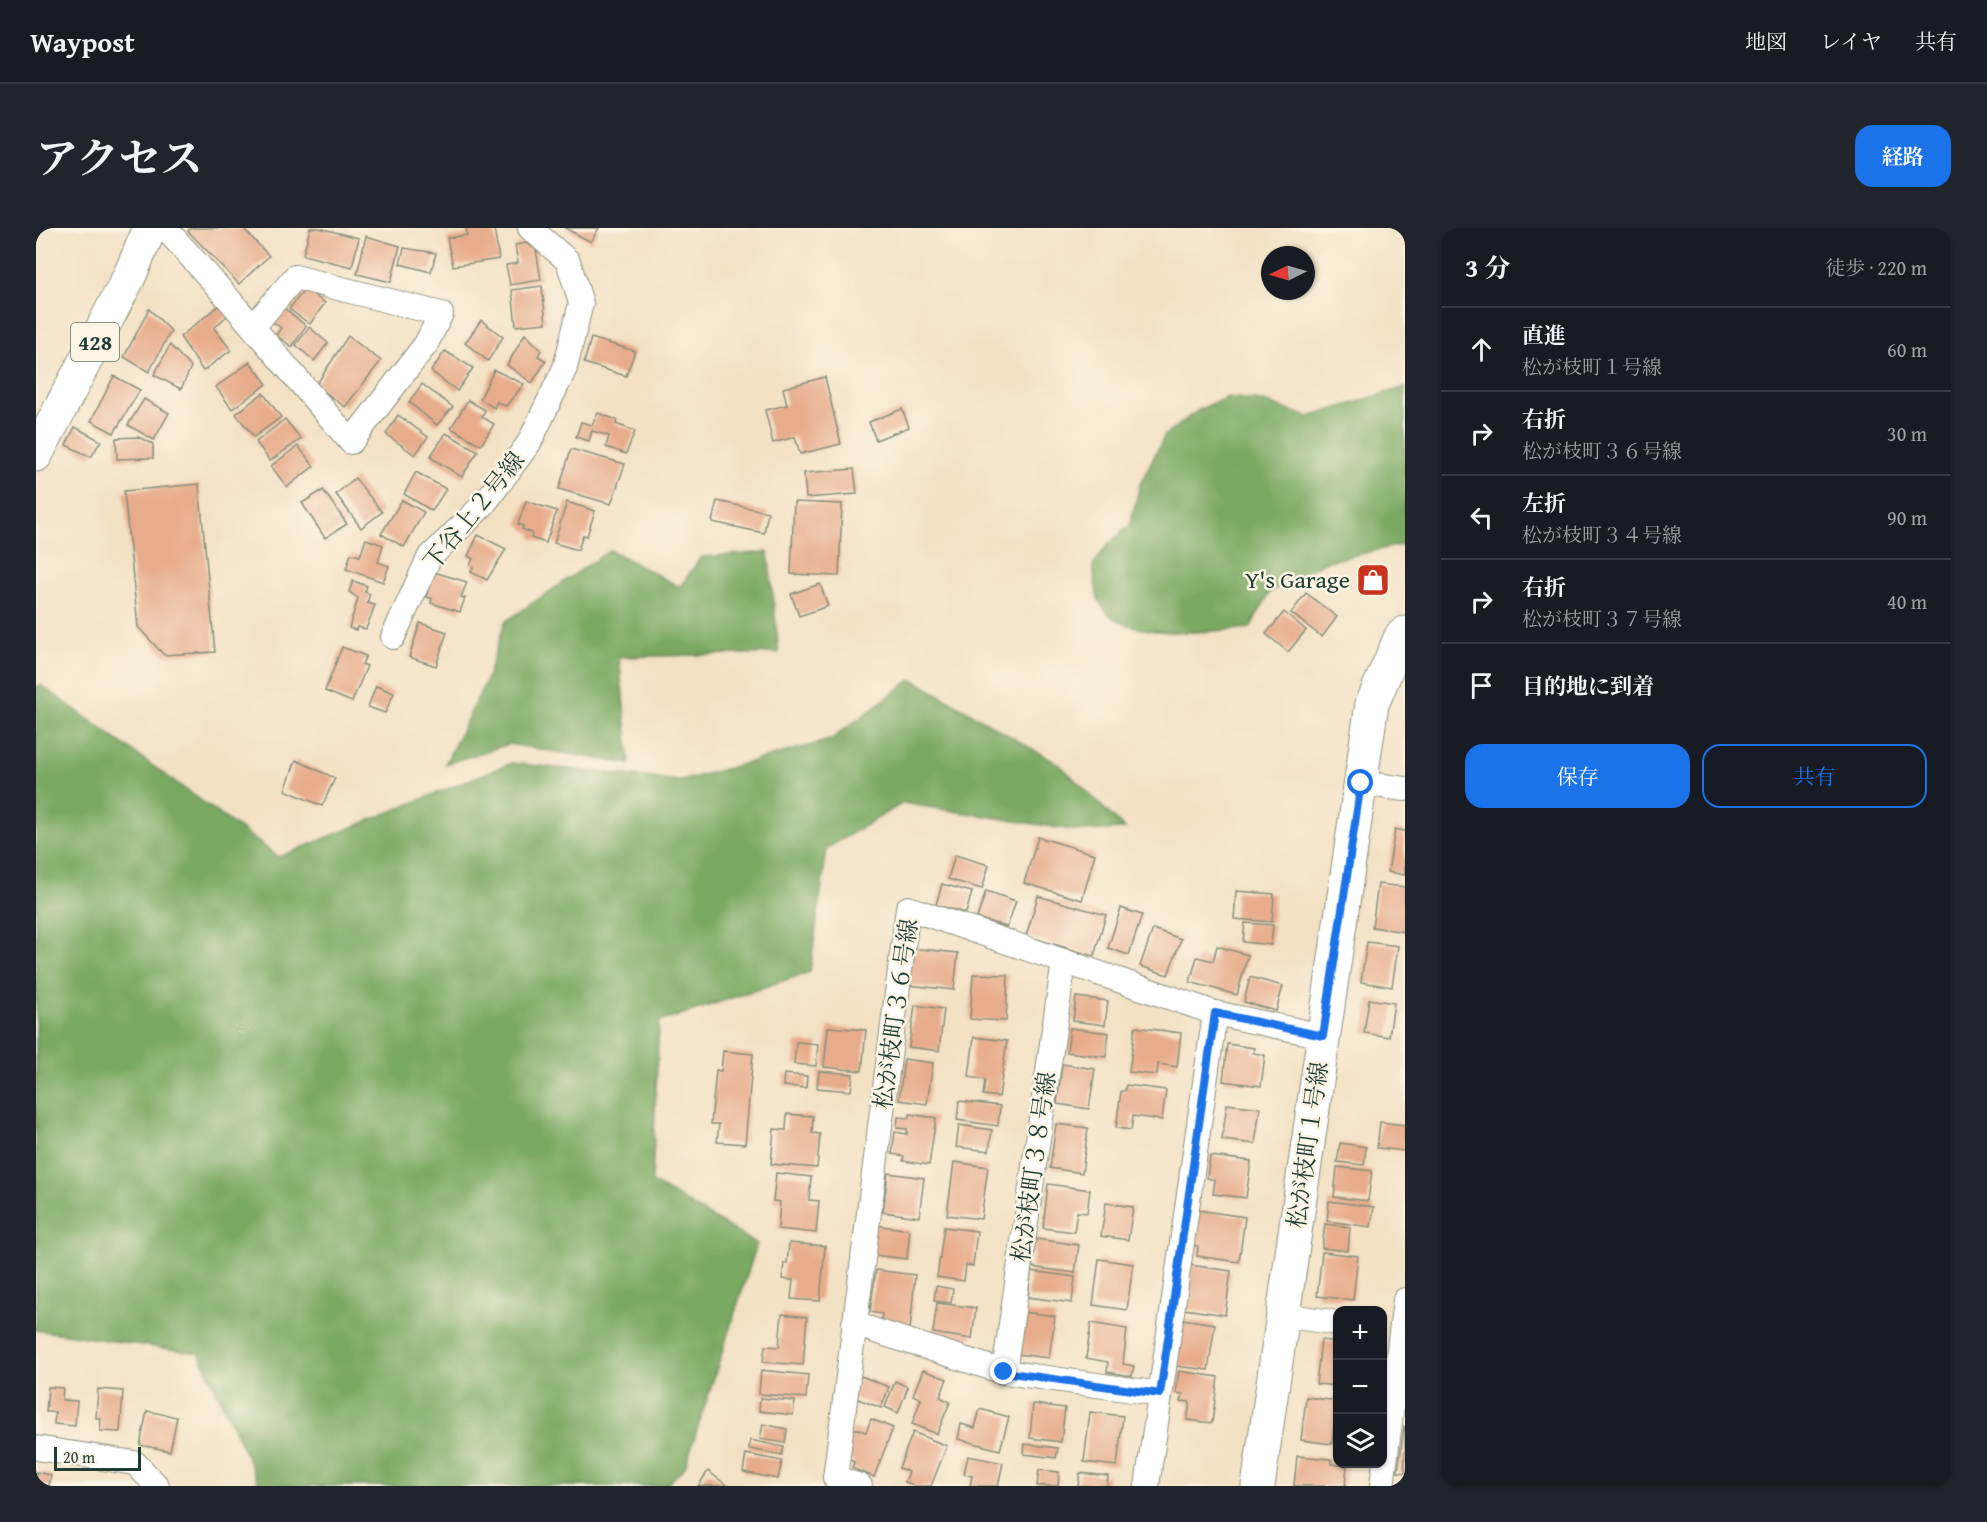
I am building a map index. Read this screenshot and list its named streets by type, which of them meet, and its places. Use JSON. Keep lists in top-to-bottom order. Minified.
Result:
{"streets":{"main road":["428","松が枝町１号線"],"street":["下谷上２号線","松が枝町３６号線","松が枝町３８号線"]},"crossings":[["松が枝町３６号線","松が枝町１号線"],["松が枝町３６号線","松が枝町３８号線"]],"places":{"shop":["Y's Garage"]},"scale_bar":"20 m","north":"left","page":{"header":"Waypost","nav":["地図","レイヤ","共有"],"title":"アクセス","buttons":["経路",["保存","共有"]],"heading":["3 分","徒歩 · 220 m"],"list":[["直進","松が枝町１号線","60 m"],["右折","松が枝町３６号線","30 m"],["左折","松が枝町３４号線","90 m"],["右折","松が枝町３７号線","40 m"],"目的地に到着"],"map_buttons":["+","−"],"scale":"20 m"}}
